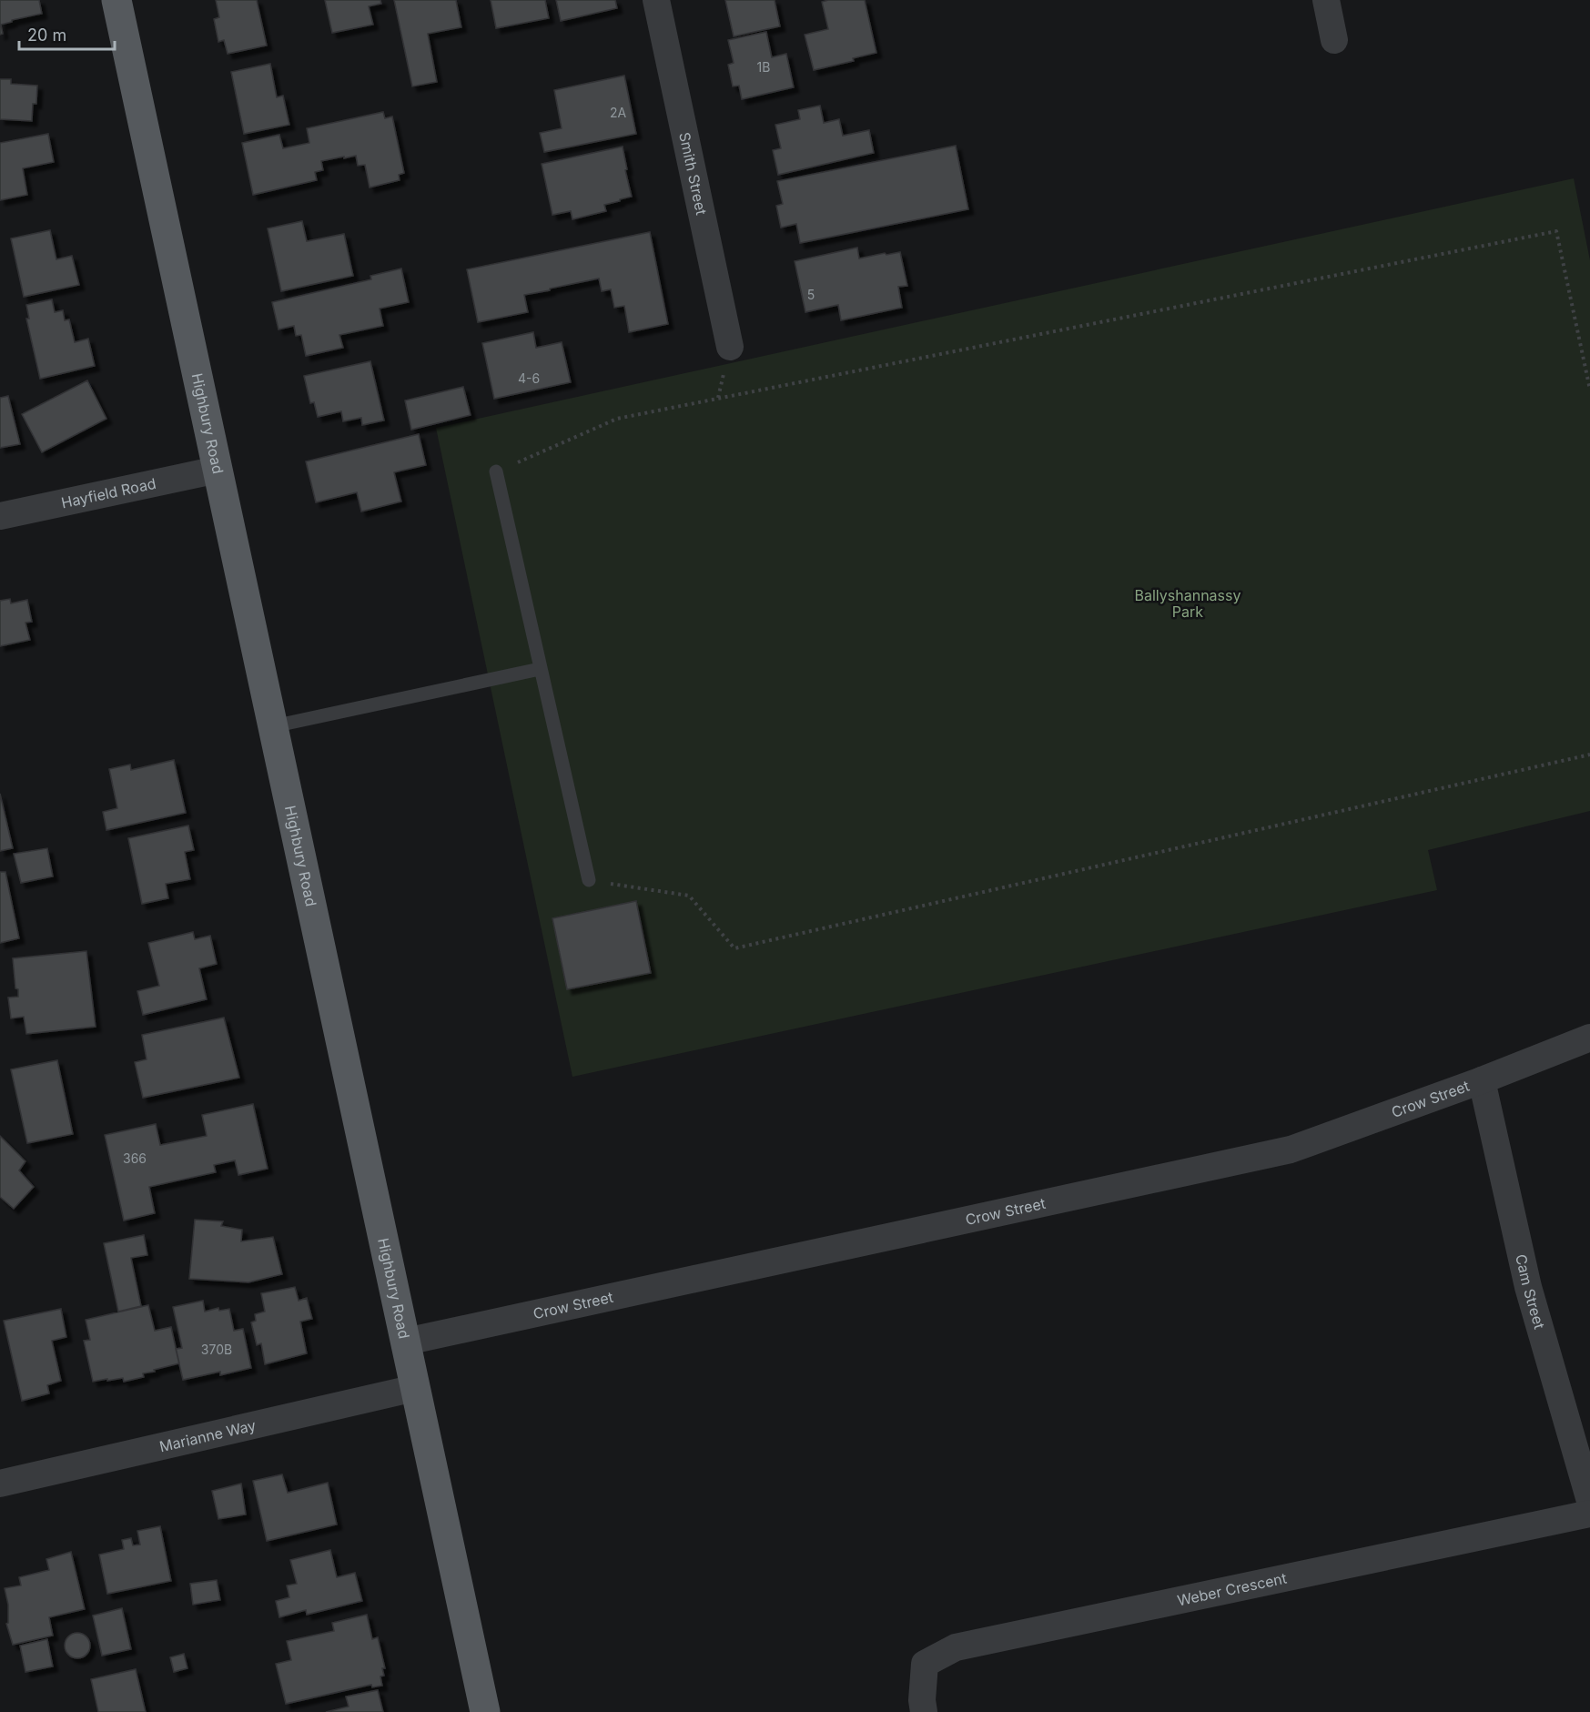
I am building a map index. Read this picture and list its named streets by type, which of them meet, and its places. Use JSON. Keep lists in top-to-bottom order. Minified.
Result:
{"streets":{"main road":["Highbury Road"],"street":["Smith Street","Hayfield Road","Crow Street","Cam Street","Marianne Way","Weber Crescent"]},"crossings":[["Highbury Road","Hayfield Road"],["Highbury Road","Crow Street"],["Highbury Road","Marianne Way"],["Crow Street","Cam Street"]],"parks":["Ballyshannassy Park"],"house_numbers":["1B","2A","5","4-6","366","370B"],"scale_bar":"20 m"}
